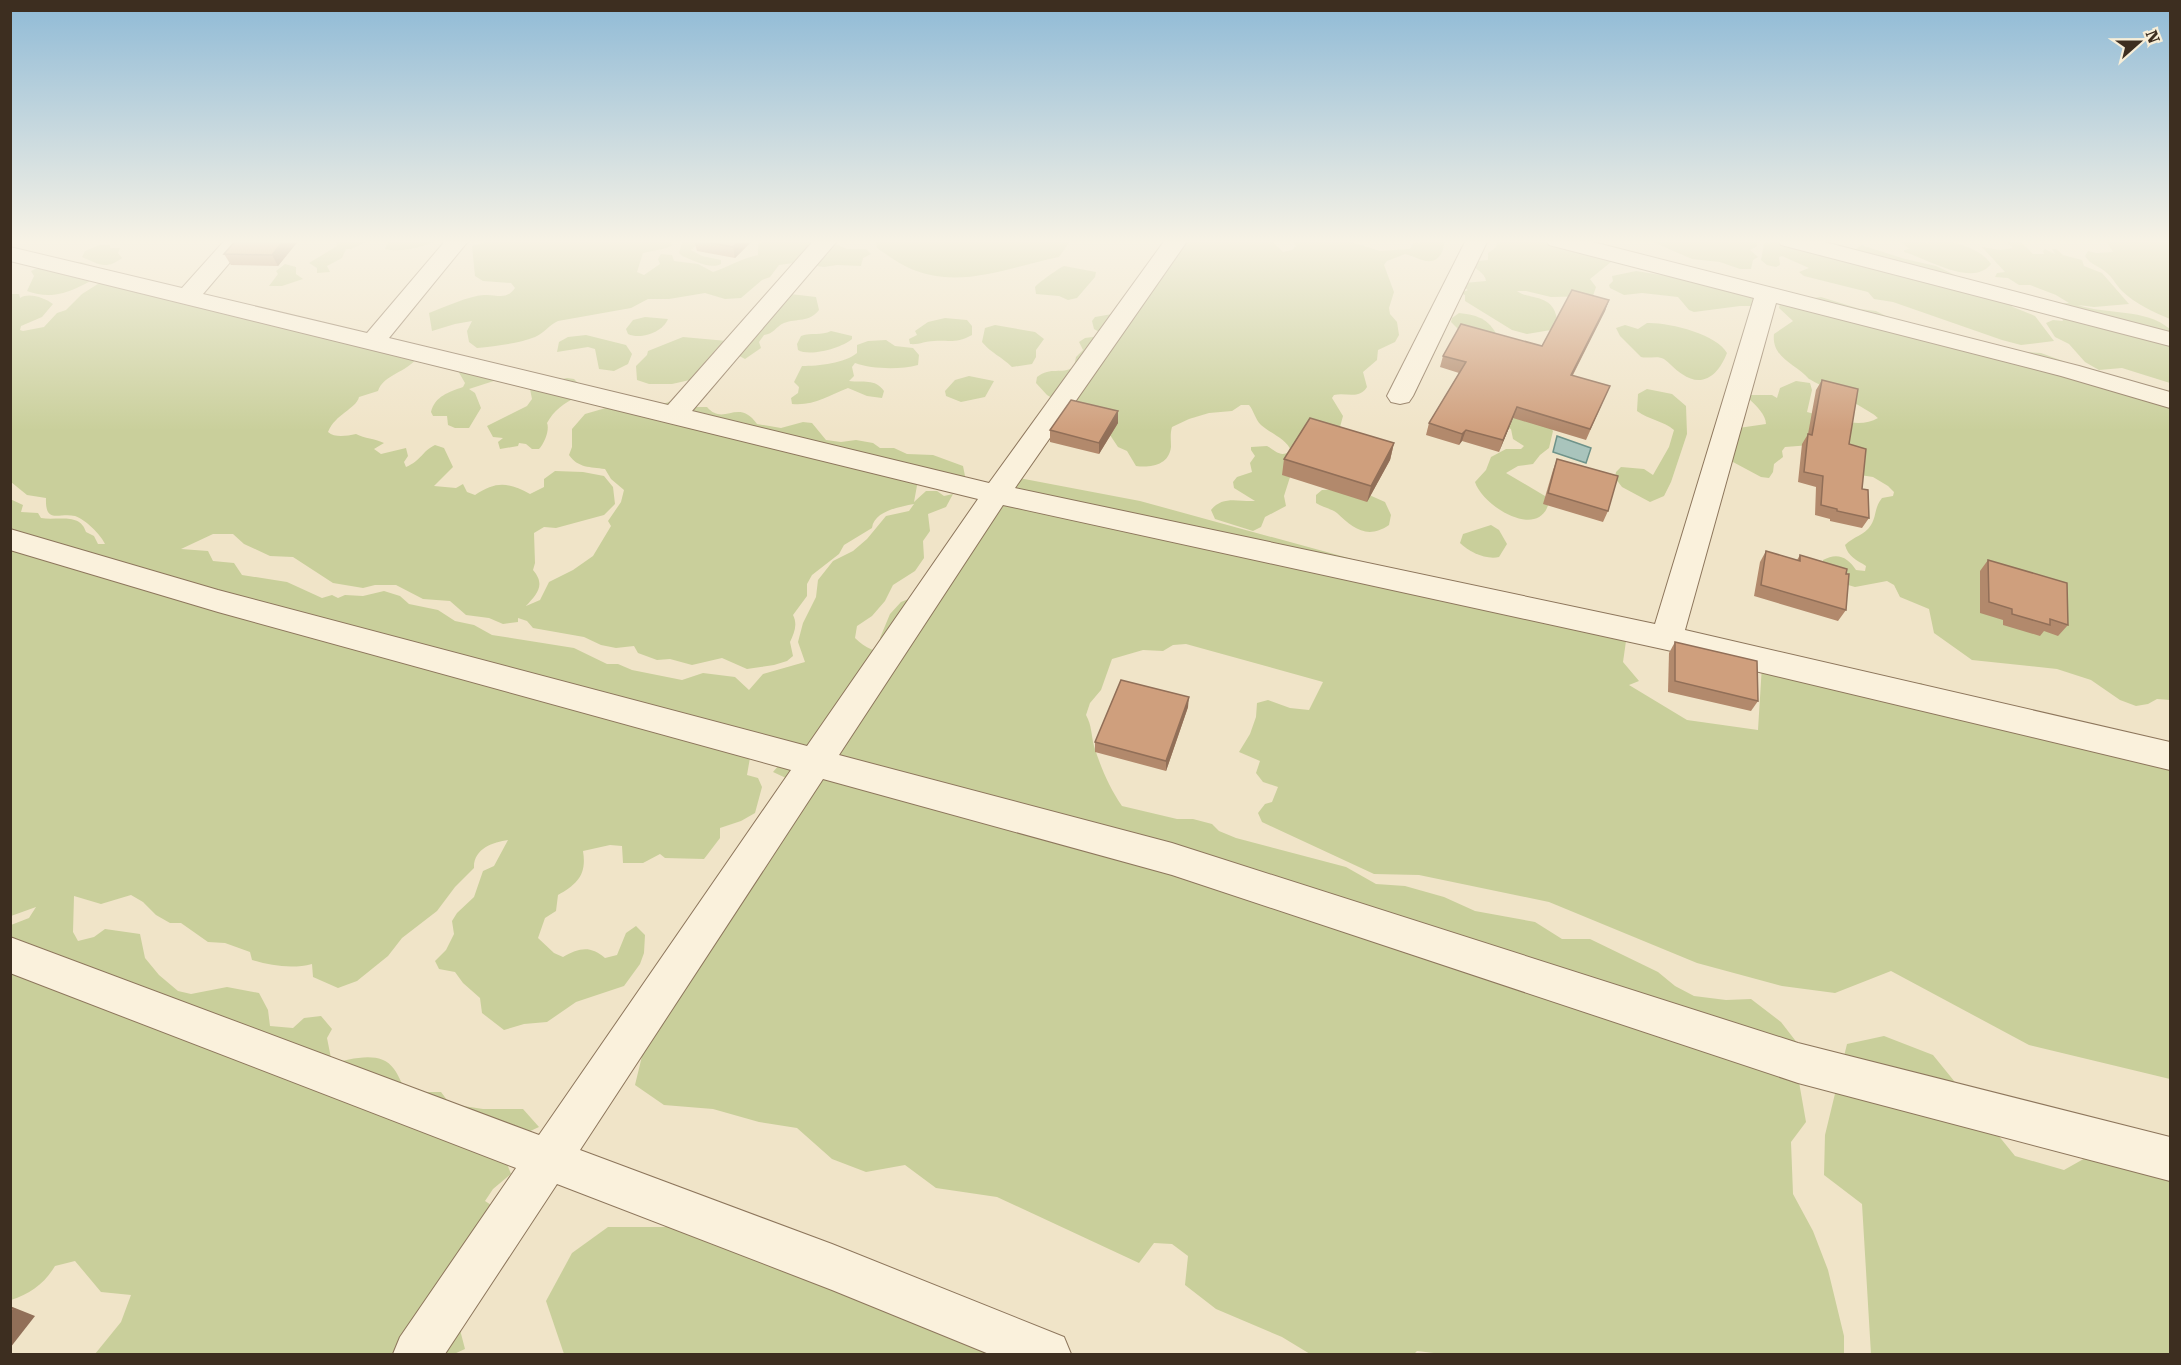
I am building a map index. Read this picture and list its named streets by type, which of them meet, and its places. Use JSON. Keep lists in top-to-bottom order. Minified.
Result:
{"north":"right"}
